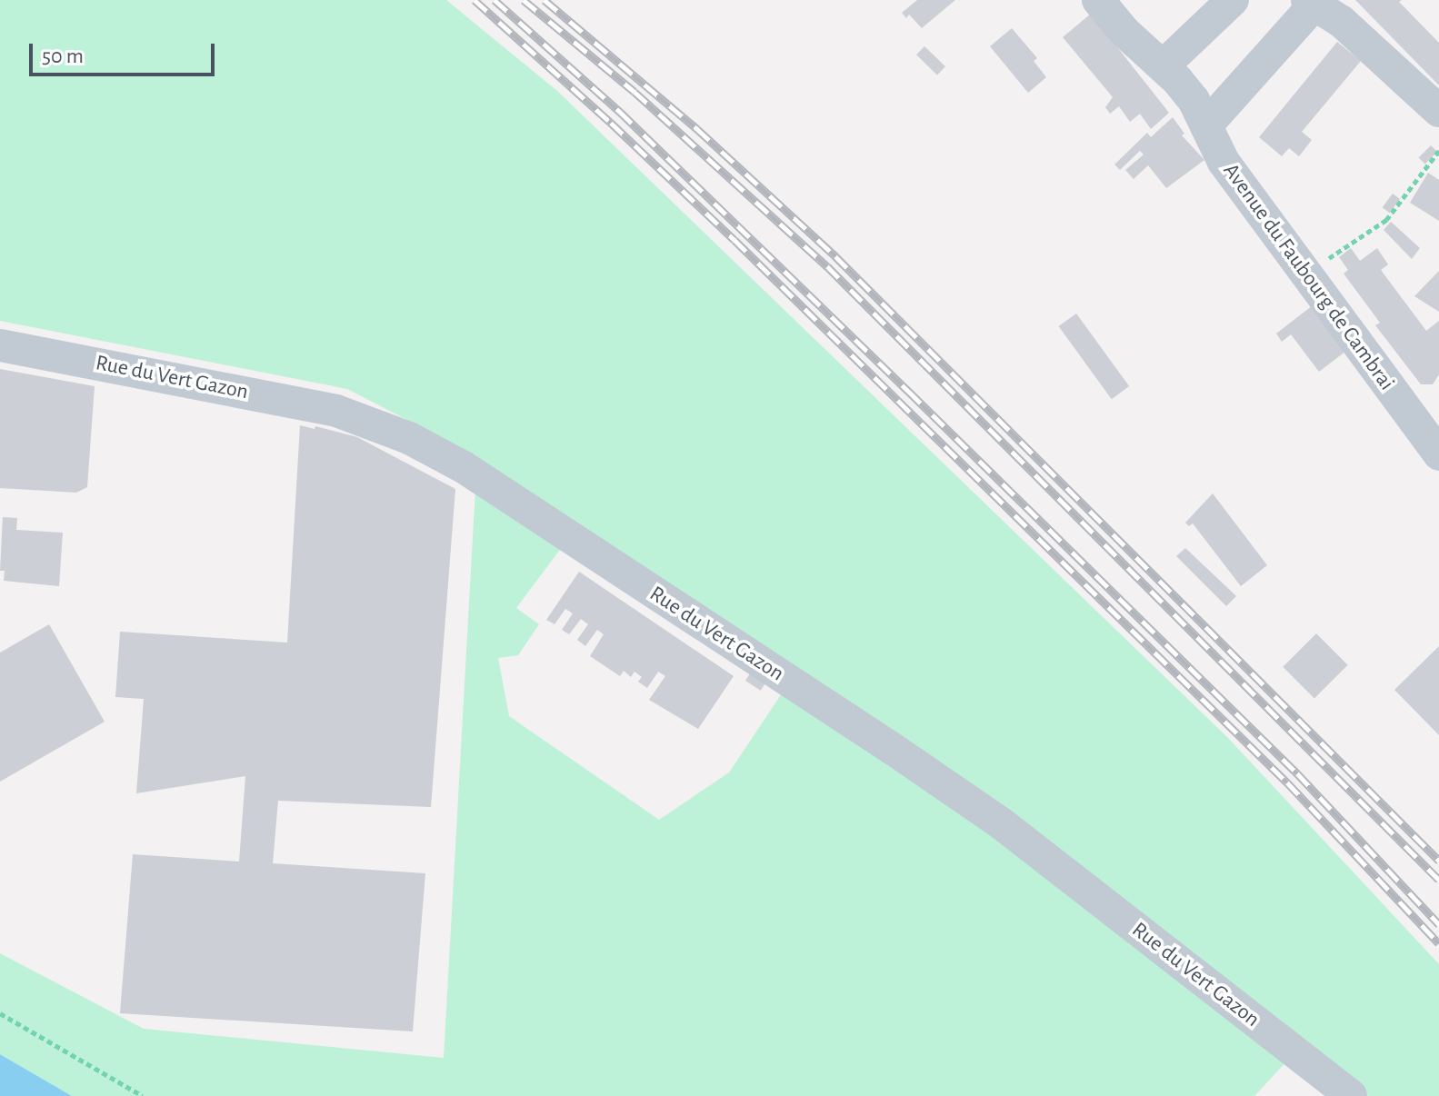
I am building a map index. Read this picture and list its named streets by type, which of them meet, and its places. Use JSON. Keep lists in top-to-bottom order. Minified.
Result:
{"streets":{"street":["Avenue du Faubourg de Cambrai","Rue du Vert Gazon"]},"scale_bar":"50 m"}
